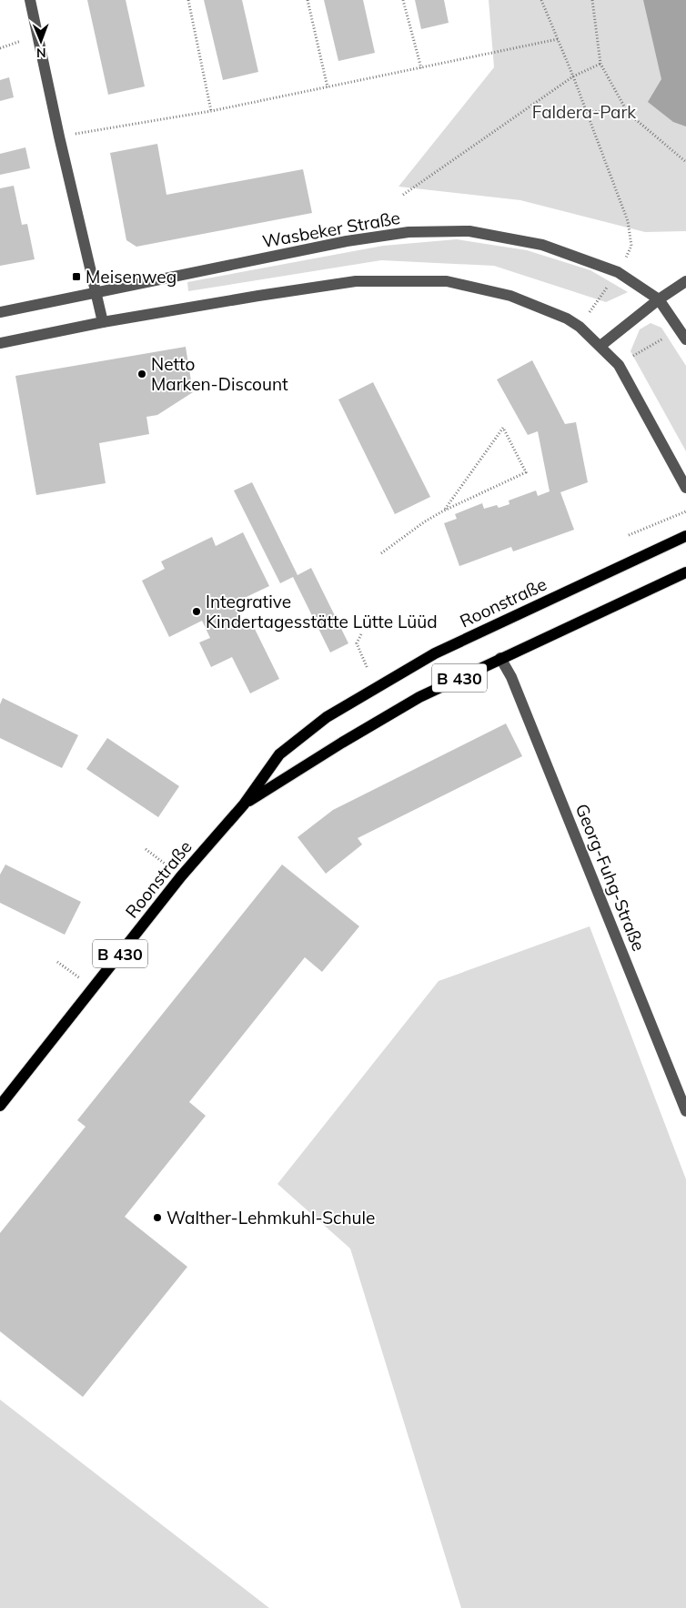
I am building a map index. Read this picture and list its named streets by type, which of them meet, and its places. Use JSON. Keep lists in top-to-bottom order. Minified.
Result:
{"streets":{"main road":["Roonstraße","B 430"],"street":["Wasbeker Straße","Georg-Fuhg-Straße"]},"crossings":[["Roonstraße","Georg-Fuhg-Straße"]],"parks":["Faldera-Park"],"places":{"transit":["Meisenweg"],"other":["Netto Marken-Discount","Integrative Kindertagesstätte Lütte Lüüd","Walther-Lehmkuhl-Schule"]},"north":"bottom"}
